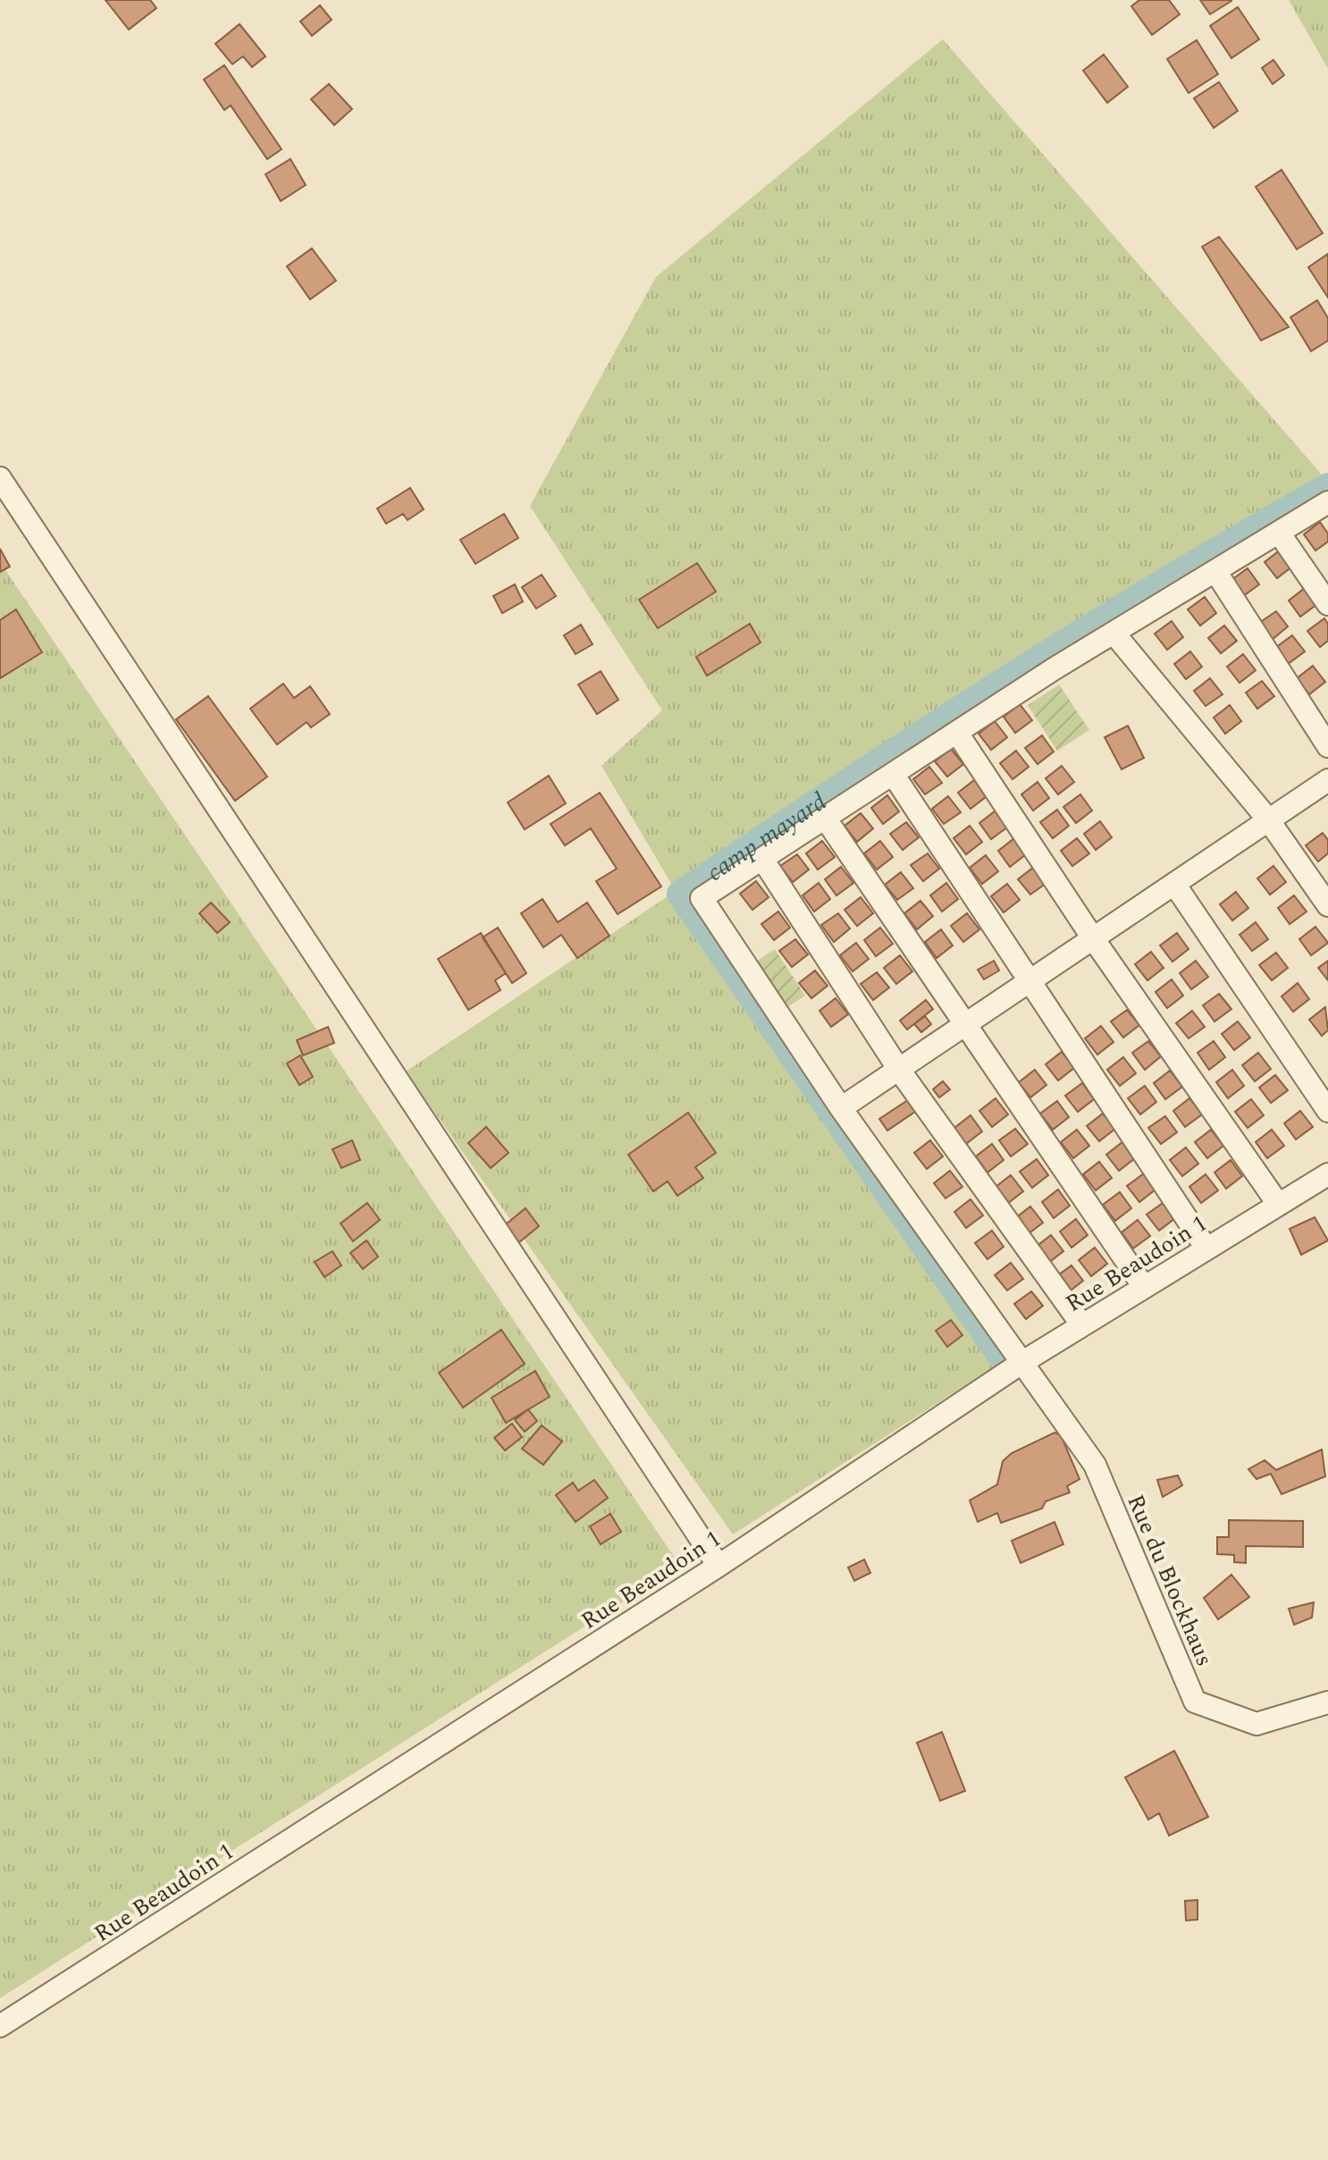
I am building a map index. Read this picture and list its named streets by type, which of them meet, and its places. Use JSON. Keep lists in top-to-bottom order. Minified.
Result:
{"streets":{"street":["Rue Beaudoin 1","Rue du Blockhaus"]},"crossings":[["Rue Beaudoin 1","Rue du Blockhaus"]],"water":["camp mayard"]}
